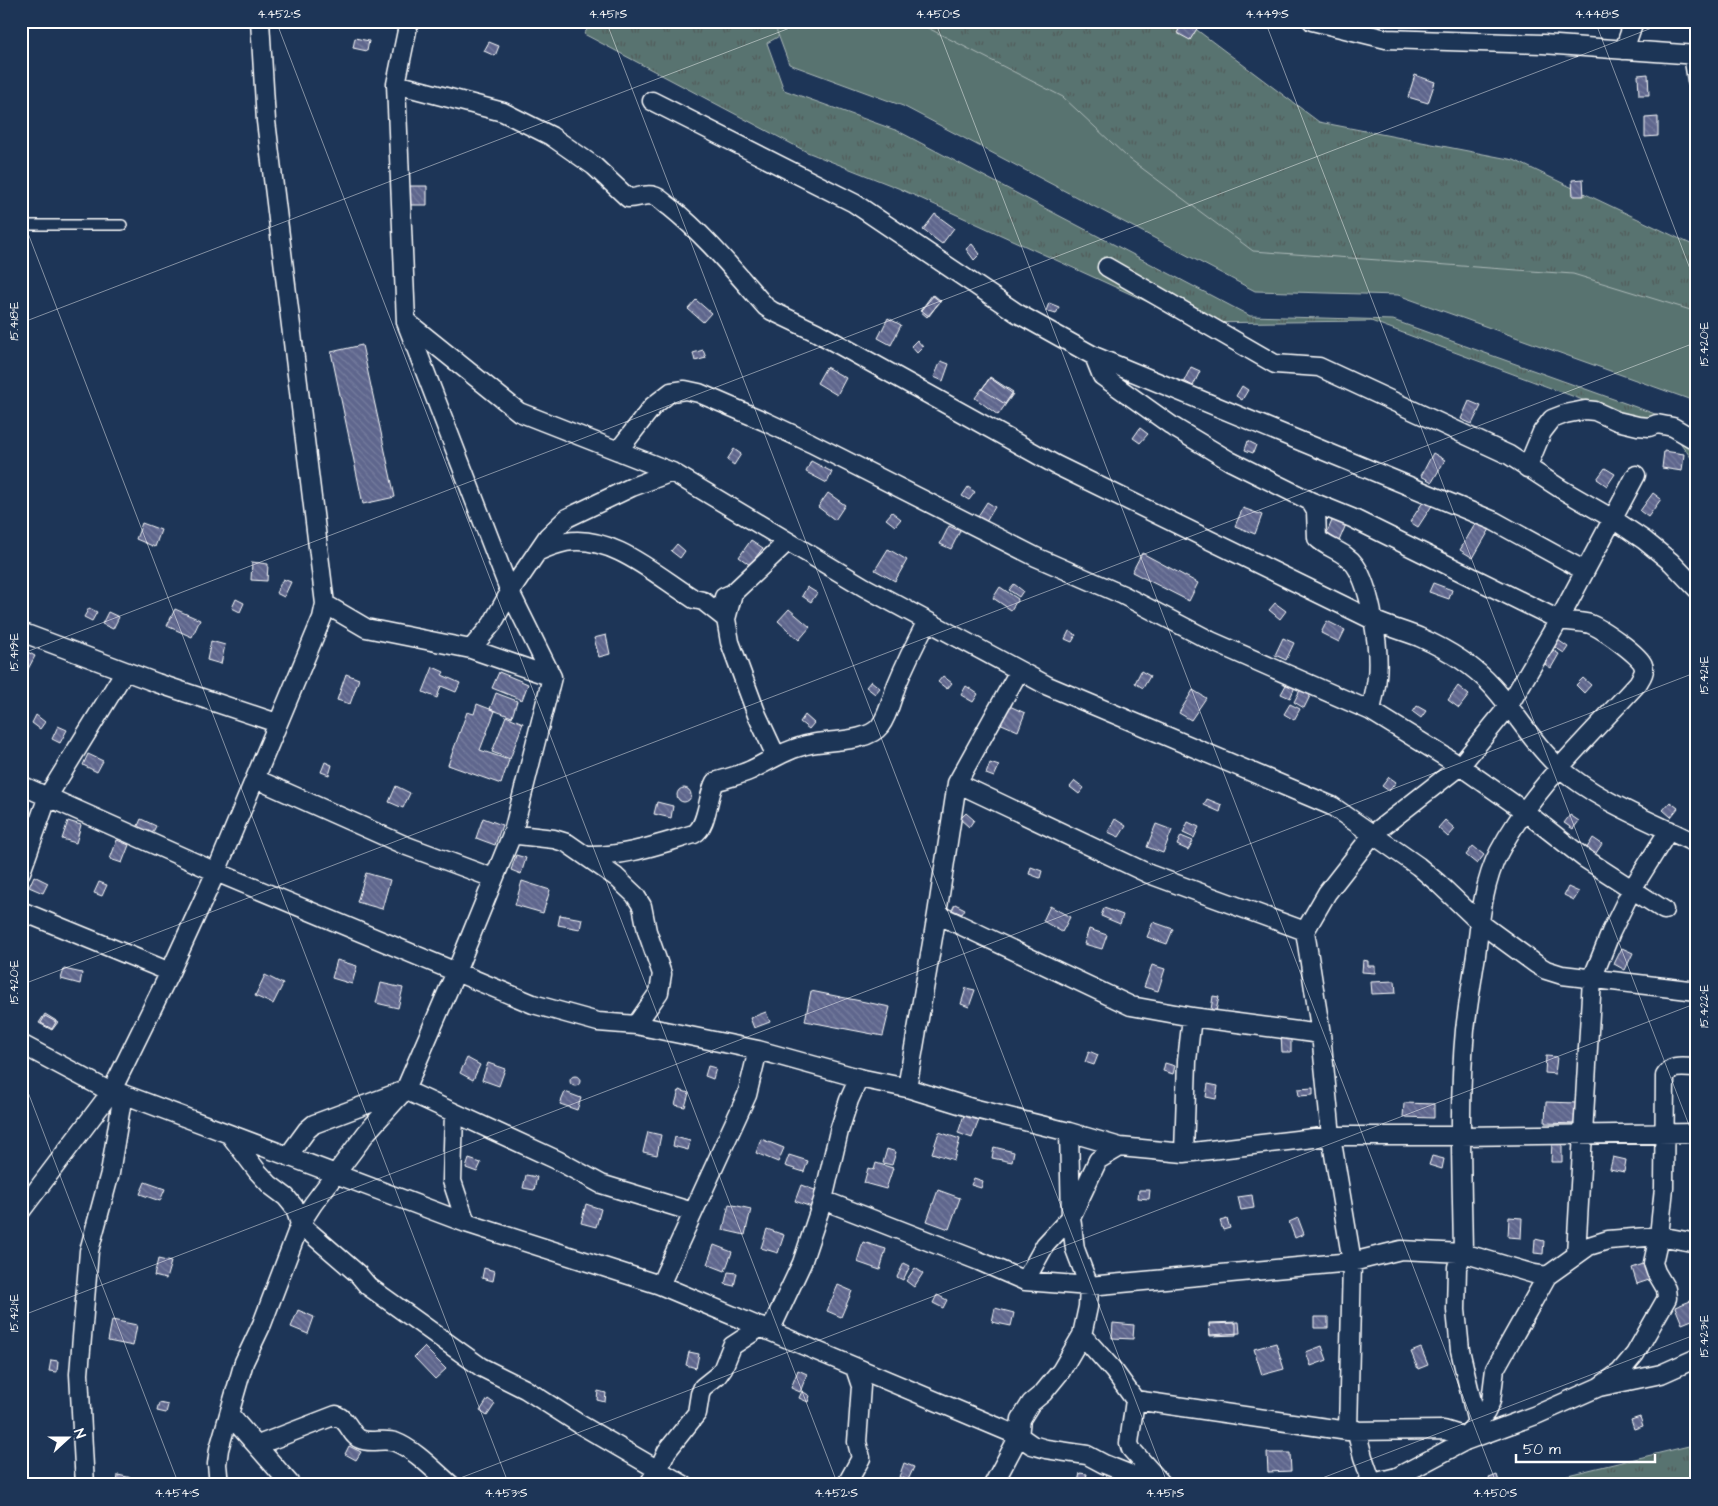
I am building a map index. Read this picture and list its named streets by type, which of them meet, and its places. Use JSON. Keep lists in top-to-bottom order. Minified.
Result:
{"scale_bar":"50 m","north":"right","coordinates":["4.452°S","4.451°S","4.450°S","4.449°S","4.448°S","15.418°E","15.420°E","15.419°E","15.421°E","15.422°E","15.423°E","4.454°S","4.453°S"]}
